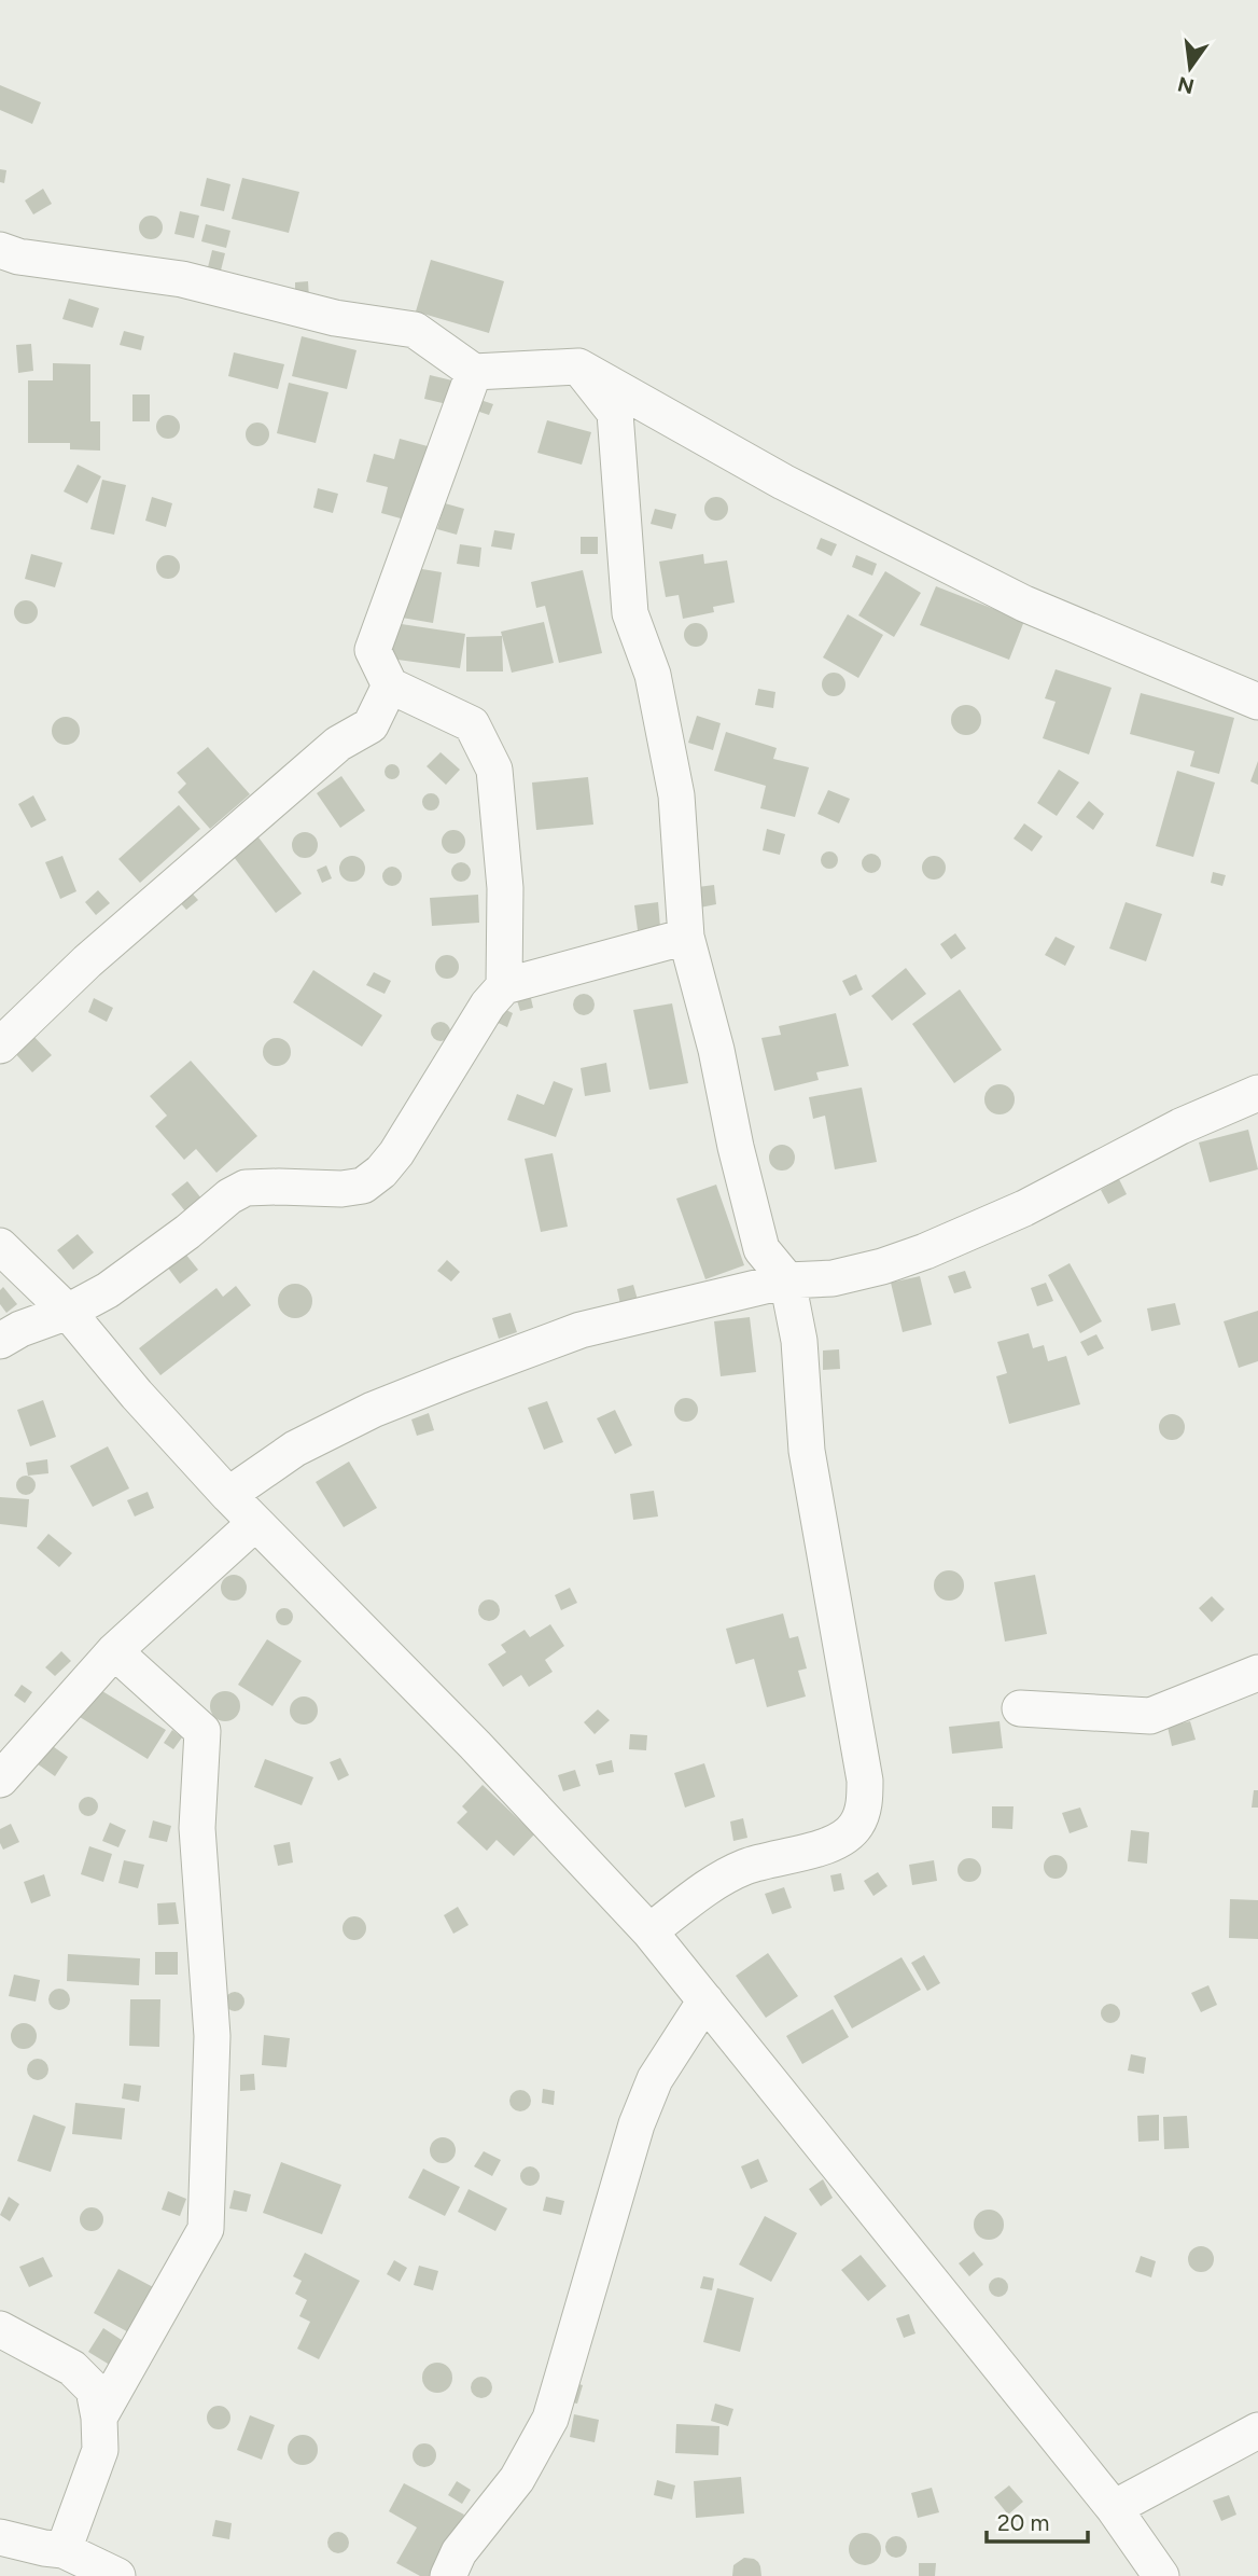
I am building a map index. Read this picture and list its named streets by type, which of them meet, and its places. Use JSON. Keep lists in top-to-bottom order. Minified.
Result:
{"scale_bar":"20 m","north":"bottom"}
